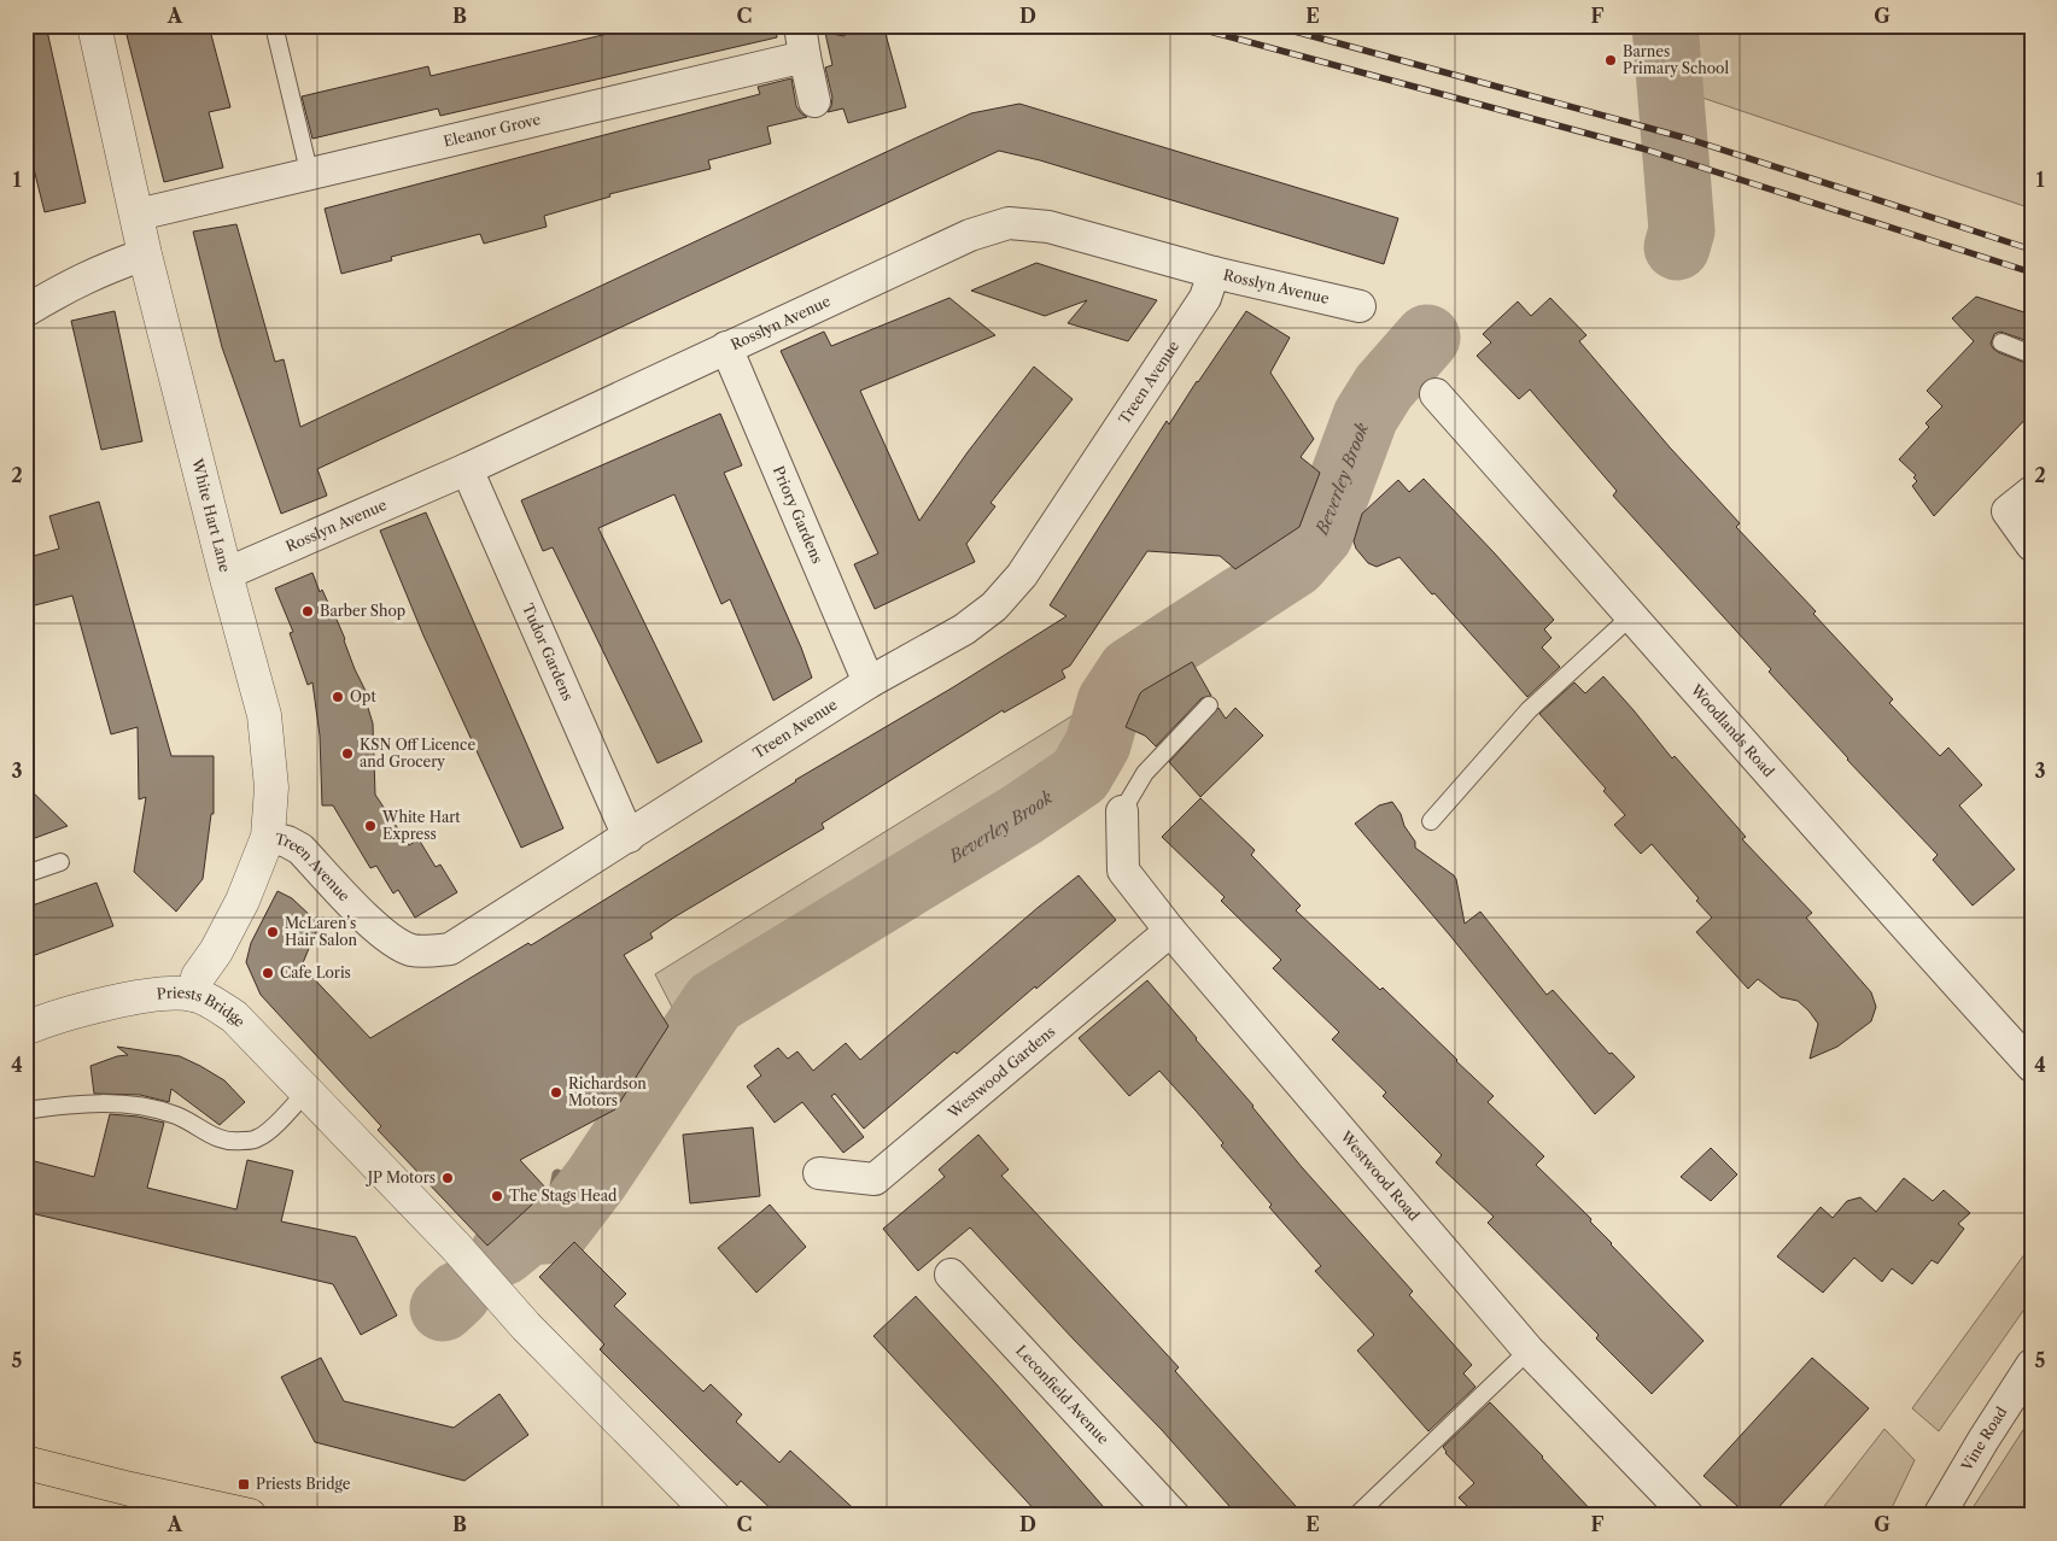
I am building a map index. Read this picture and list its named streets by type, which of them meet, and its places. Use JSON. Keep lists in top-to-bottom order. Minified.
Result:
{"streets":{"street":["Eleanor Grove","Rosslyn Avenue","Treen Avenue","Priory Gardens","White Hart Lane","Tudor Gardens","Woodlands Road","Priests Bridge","Westwood Gardens","Westwood Road","Leconfield Avenue","Vine Road"]},"crossings":[["Eleanor Grove","White Hart Lane"],["Rosslyn Avenue","Treen Avenue"],["Rosslyn Avenue","Priory Gardens"],["Rosslyn Avenue","White Hart Lane"],["Rosslyn Avenue","Tudor Gardens"],["Treen Avenue","Priory Gardens"],["Treen Avenue","White Hart Lane"],["Treen Avenue","Tudor Gardens"],["White Hart Lane","Priests Bridge"],["Westwood Gardens","Westwood Road"]],"water":["Beverley Brook"],"places":{"other":["Barnes Primary School","Barber Shop","Opt","KSN Off Licence and Grocery","White Hart Express","McLaren’s Hair Salon","Cafe Loris","Richardson Motors","JP Motors","The Stags Head"],"transit":["Priests Bridge"]},"grid":{"columns":["A","B","C","D","E","F","G"],"rows":["1","2","3","4","5"]}}
